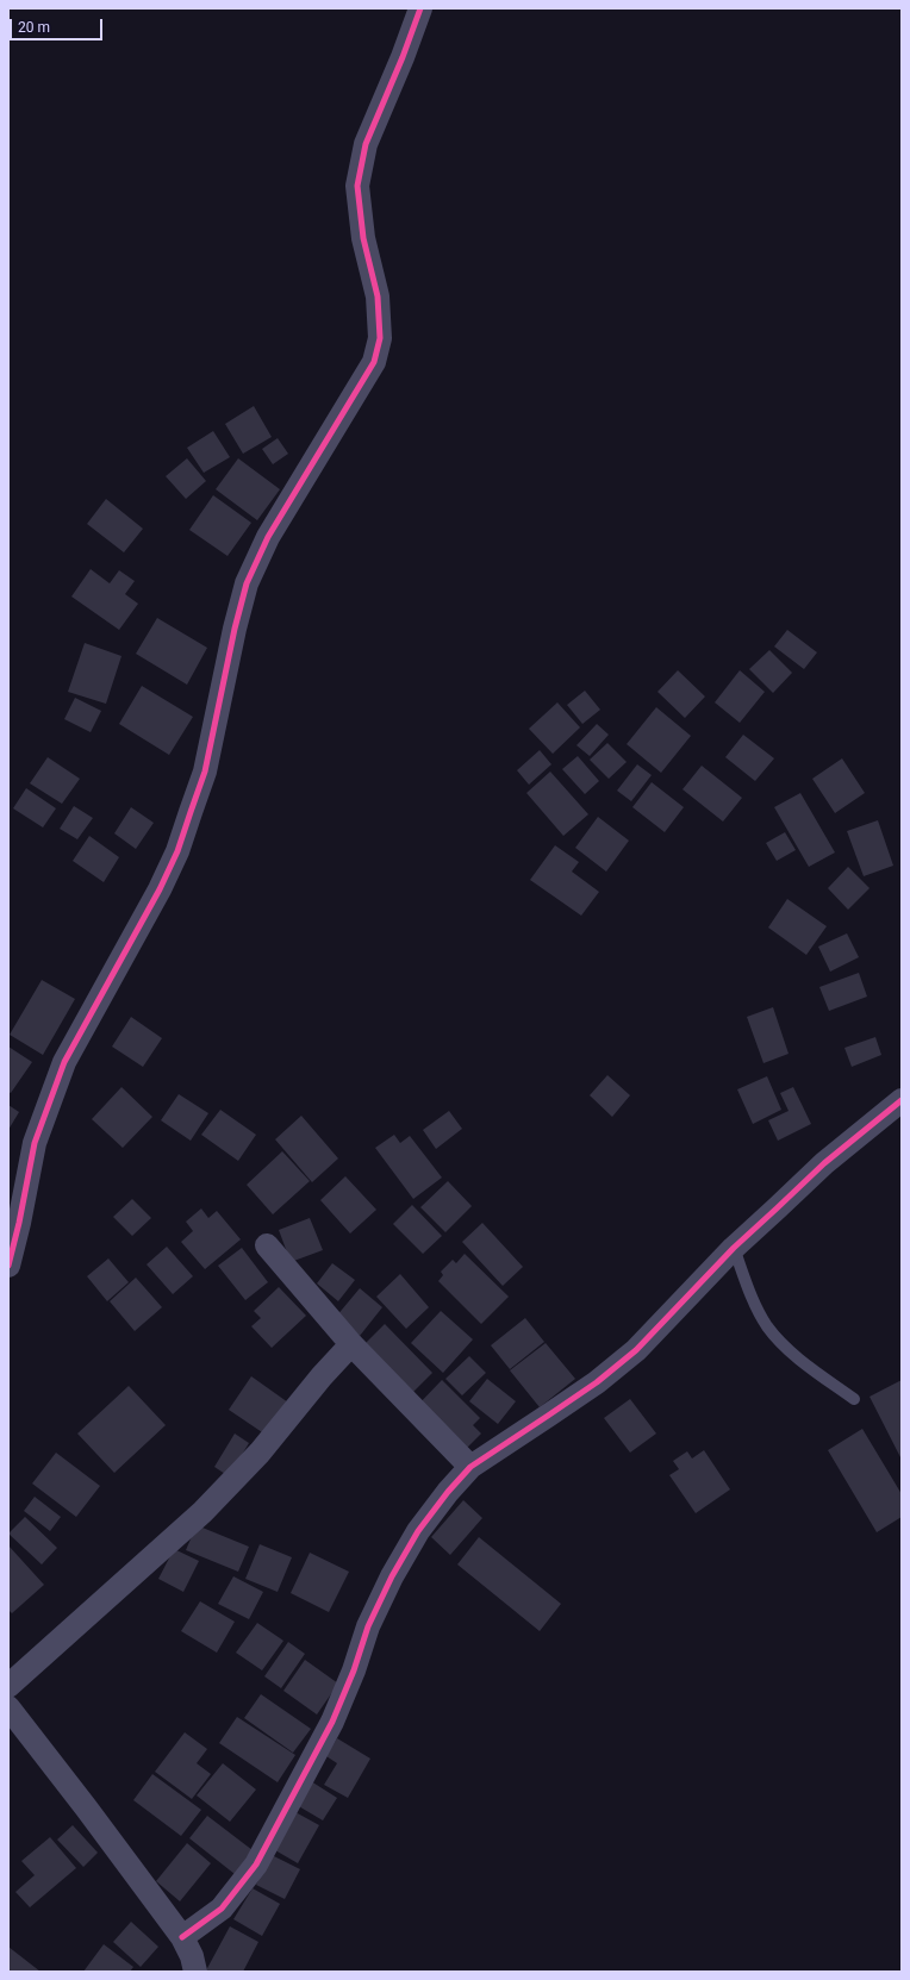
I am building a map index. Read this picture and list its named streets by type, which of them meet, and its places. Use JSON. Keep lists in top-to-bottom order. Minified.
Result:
{"scale_bar":"20 m"}
